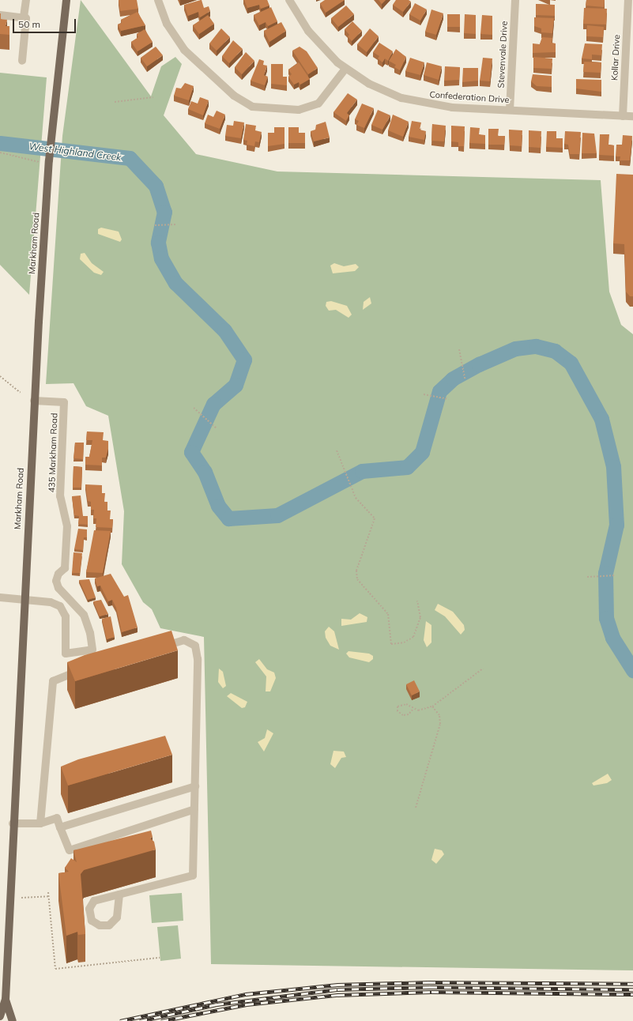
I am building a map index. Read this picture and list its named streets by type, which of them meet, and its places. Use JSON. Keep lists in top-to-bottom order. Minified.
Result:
{"streets":{"main road":["Markham Road"],"street":["Stevenvale Drive","Kollar Drive","Confederation Drive","435 Markham Road"]},"crossings":[["Stevenvale Drive","Confederation Drive"],["Kollar Drive","Confederation Drive"],["Markham Road","435 Markham Road"]],"water":["West Highland Creek"],"scale_bar":"50 m"}
